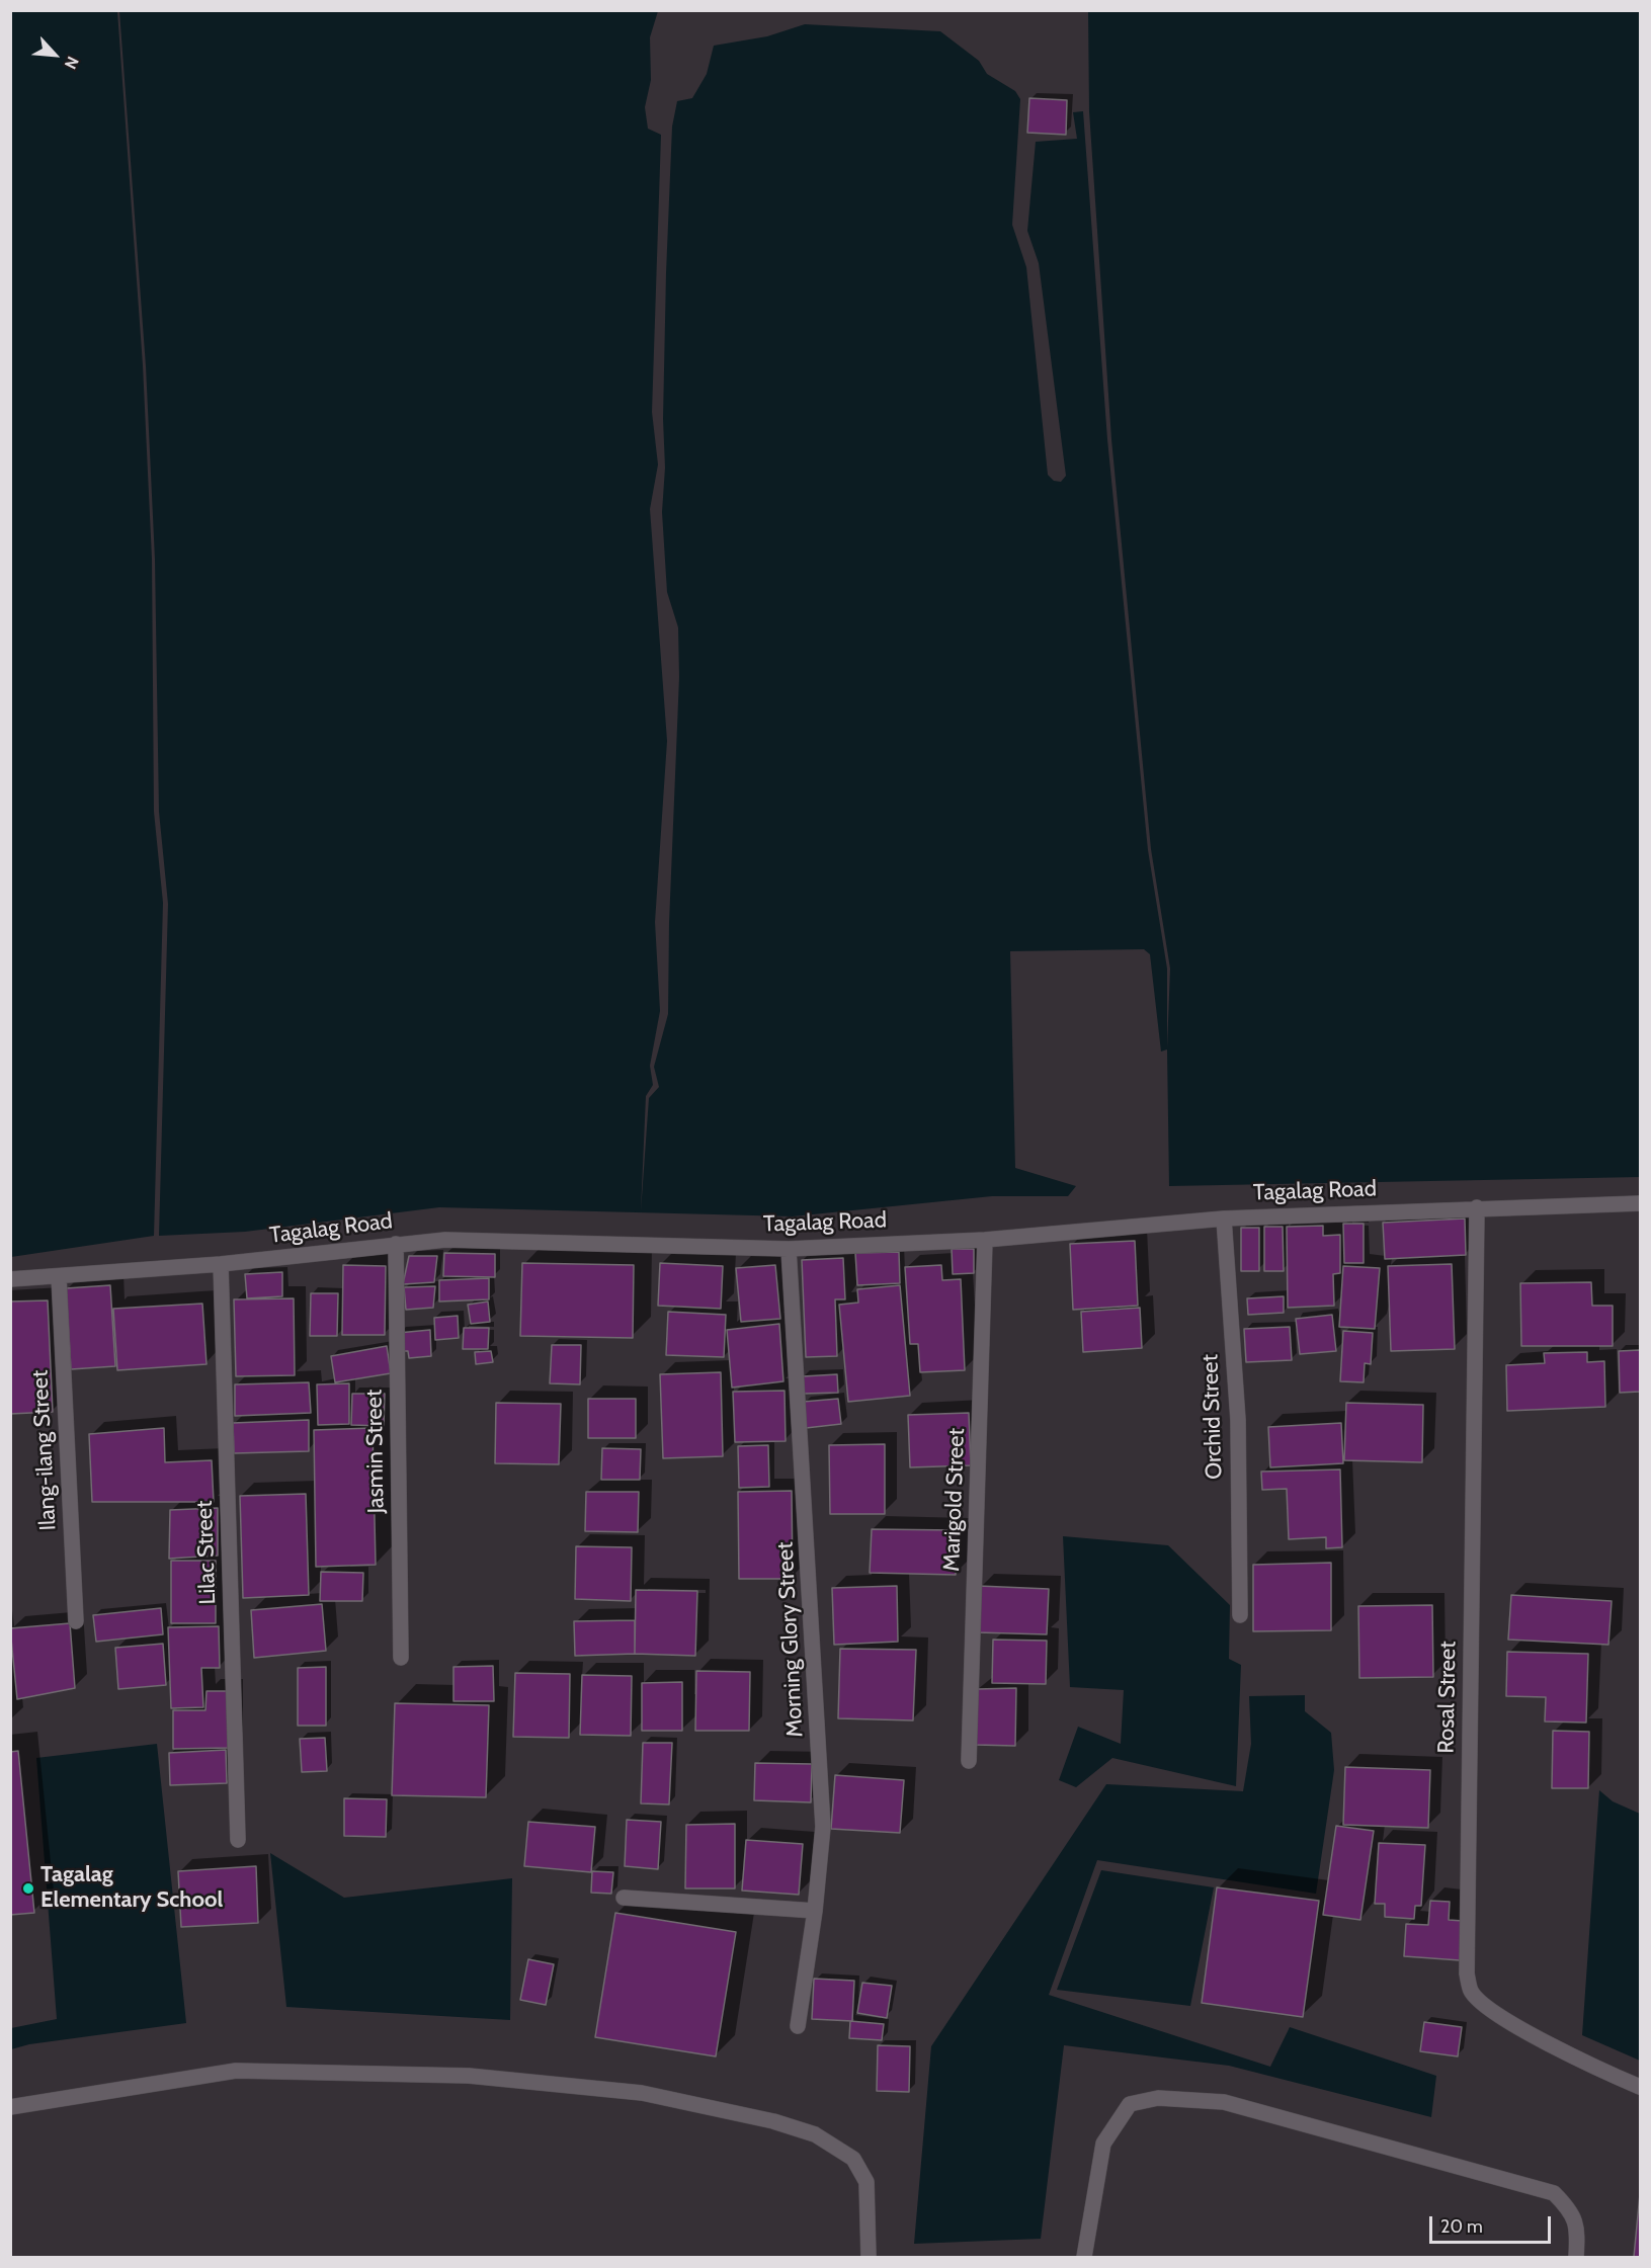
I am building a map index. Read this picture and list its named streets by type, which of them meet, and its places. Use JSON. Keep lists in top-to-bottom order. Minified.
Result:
{"streets":{"street":["Tagalag Road","Orchid Street","Ilang-ilang Street","Jasmin Street","Marigold Street","Lilac Street","Morning Glory Street","Rosal Street"]},"crossings":[["Tagalag Road","Orchid Street"],["Tagalag Road","Ilang-ilang Street"],["Tagalag Road","Jasmin Street"],["Tagalag Road","Marigold Street"],["Tagalag Road","Lilac Street"],["Tagalag Road","Morning Glory Street"],["Tagalag Road","Rosal Street"]],"places":["Tagalag Elementary School"],"scale_bar":"20 m","north":"bottom right"}
